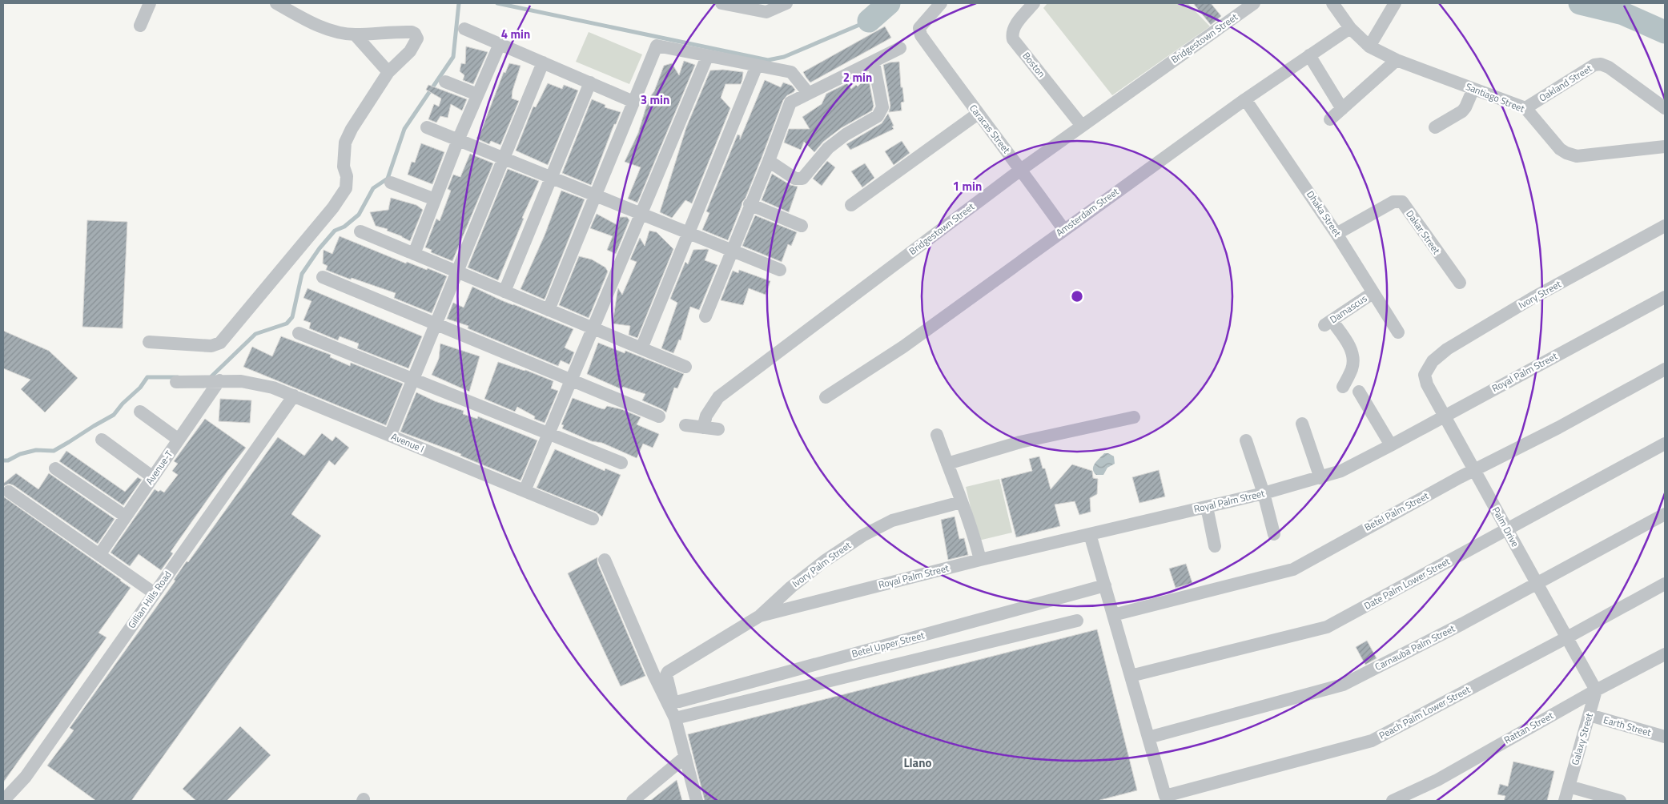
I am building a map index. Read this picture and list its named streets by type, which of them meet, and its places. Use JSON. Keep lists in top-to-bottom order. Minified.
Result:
{"streets":{"street":["Bridgestown Street","Boston","Oakland Street","Santiago Street","Caracas Street","Amsterdam Street","Dhaka Street","Dakar Street","Ivory Street","Damascus","Royal Palm Street","Avenue I","Avenue-T","Betel Palm Street","Palm Drive","Ivory Palm Street","Date Palm Lower Street","Gillian Hills Road","Betel Upper Street","Carnauba Palm Street","Peach Palm Lower Street","Earth Street","Rattan Street","Galaxy Street"]},"crossings":[["Bridgestown Street","Boston"],["Bridgestown Street","Caracas Street"],["Oakland Street","Santiago Street"],["Santiago Street","Amsterdam Street"],["Caracas Street","Amsterdam Street"],["Amsterdam Street","Dhaka Street"],["Dhaka Street","Dakar Street"],["Dhaka Street","Damascus"],["Ivory Street","Palm Drive"],["Royal Palm Street","Palm Drive"],["Royal Palm Street","Ivory Palm Street"],["Avenue I","Avenue-T"],["Avenue I","Gillian Hills Road"],["Betel Palm Street","Palm Drive"],["Palm Drive","Date Palm Lower Street"],["Palm Drive","Carnauba Palm Street"],["Palm Drive","Peach Palm Lower Street"],["Palm Drive","Rattan Street"],["Palm Drive","Galaxy Street"],["Ivory Palm Street","Betel Upper Street"],["Carnauba Palm Street","Peach Palm Lower Street"],["Earth Street","Galaxy Street"],["Rattan Street","Galaxy Street"]],"districts":["Llano"],"rings":["4 min","2 min","3 min","1 min"]}
